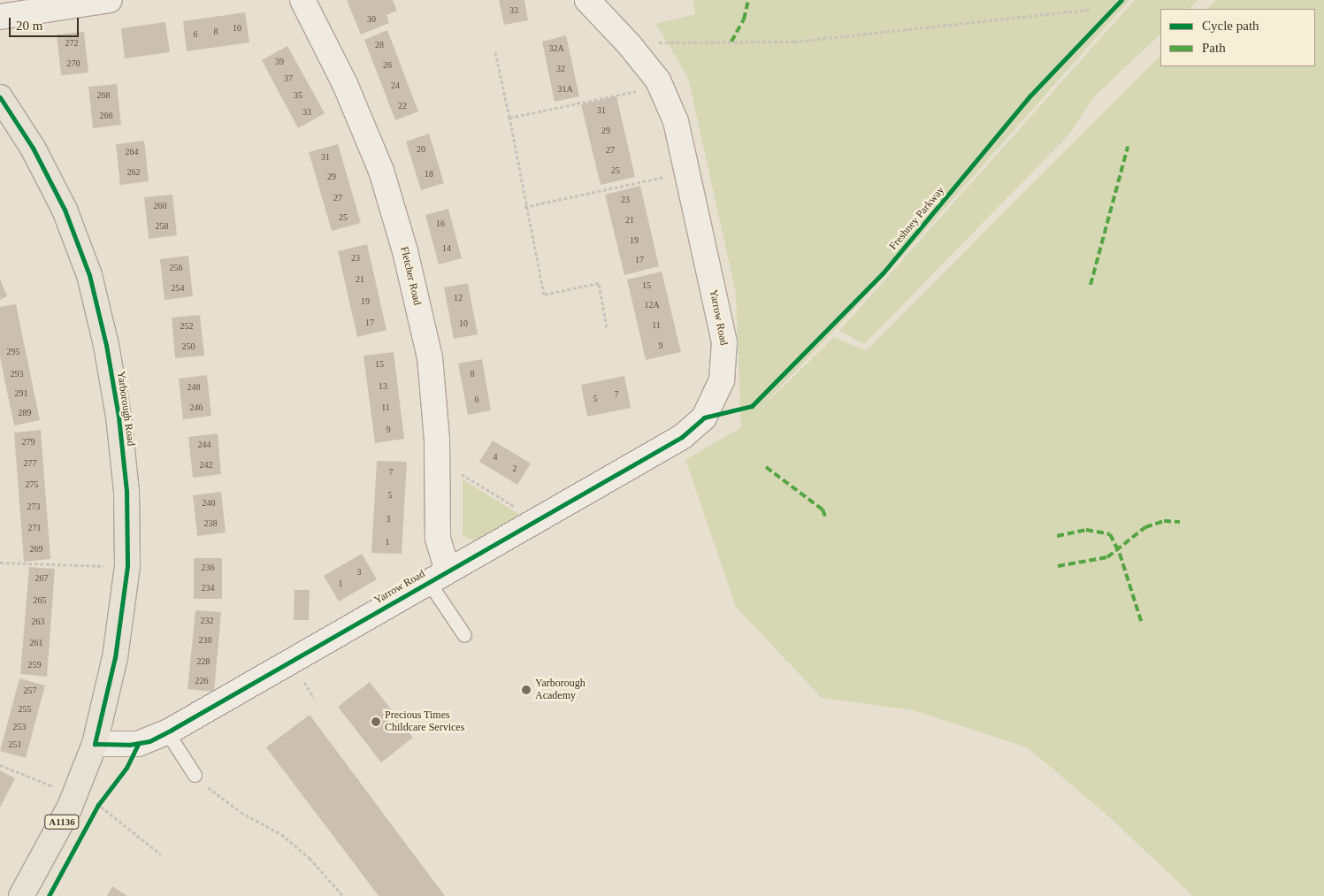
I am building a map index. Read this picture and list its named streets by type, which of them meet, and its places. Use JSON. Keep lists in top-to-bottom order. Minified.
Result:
{"streets":{"main road":["Yarborough Road","A1136"],"street":["Fletcher Road","Yarrow Road"],"cycle path":["Freshney Parkway"]},"crossings":[["Fletcher Road","Yarrow Road"],["Yarrow Road","Yarborough Road"]],"places":["Yarborough Academy","Precious Times Childcare Services"],"house_numbers":["33","30","10","8","6","272","28","32A","39","270","26","32","37","24","31A","268","35","22","31","33","266","29","20","27","264","31","25","262","18","29","27","23","260","25","21","16","258","19","14","23","17","256","21","15","254","12","19","12A","17","10","11","252","9","250","295","15","293","8","13","248","291","7","5","6","246","11","289","9","279","244","4","277","242","2","7","275","5","240","273","3","238","271","1","269","236","3","267","1","234","265","232","263","230","261","228","259","226","257","255","253","251"],"legend":["Cycle path","Path"],"scale_bar":"20 m"}
